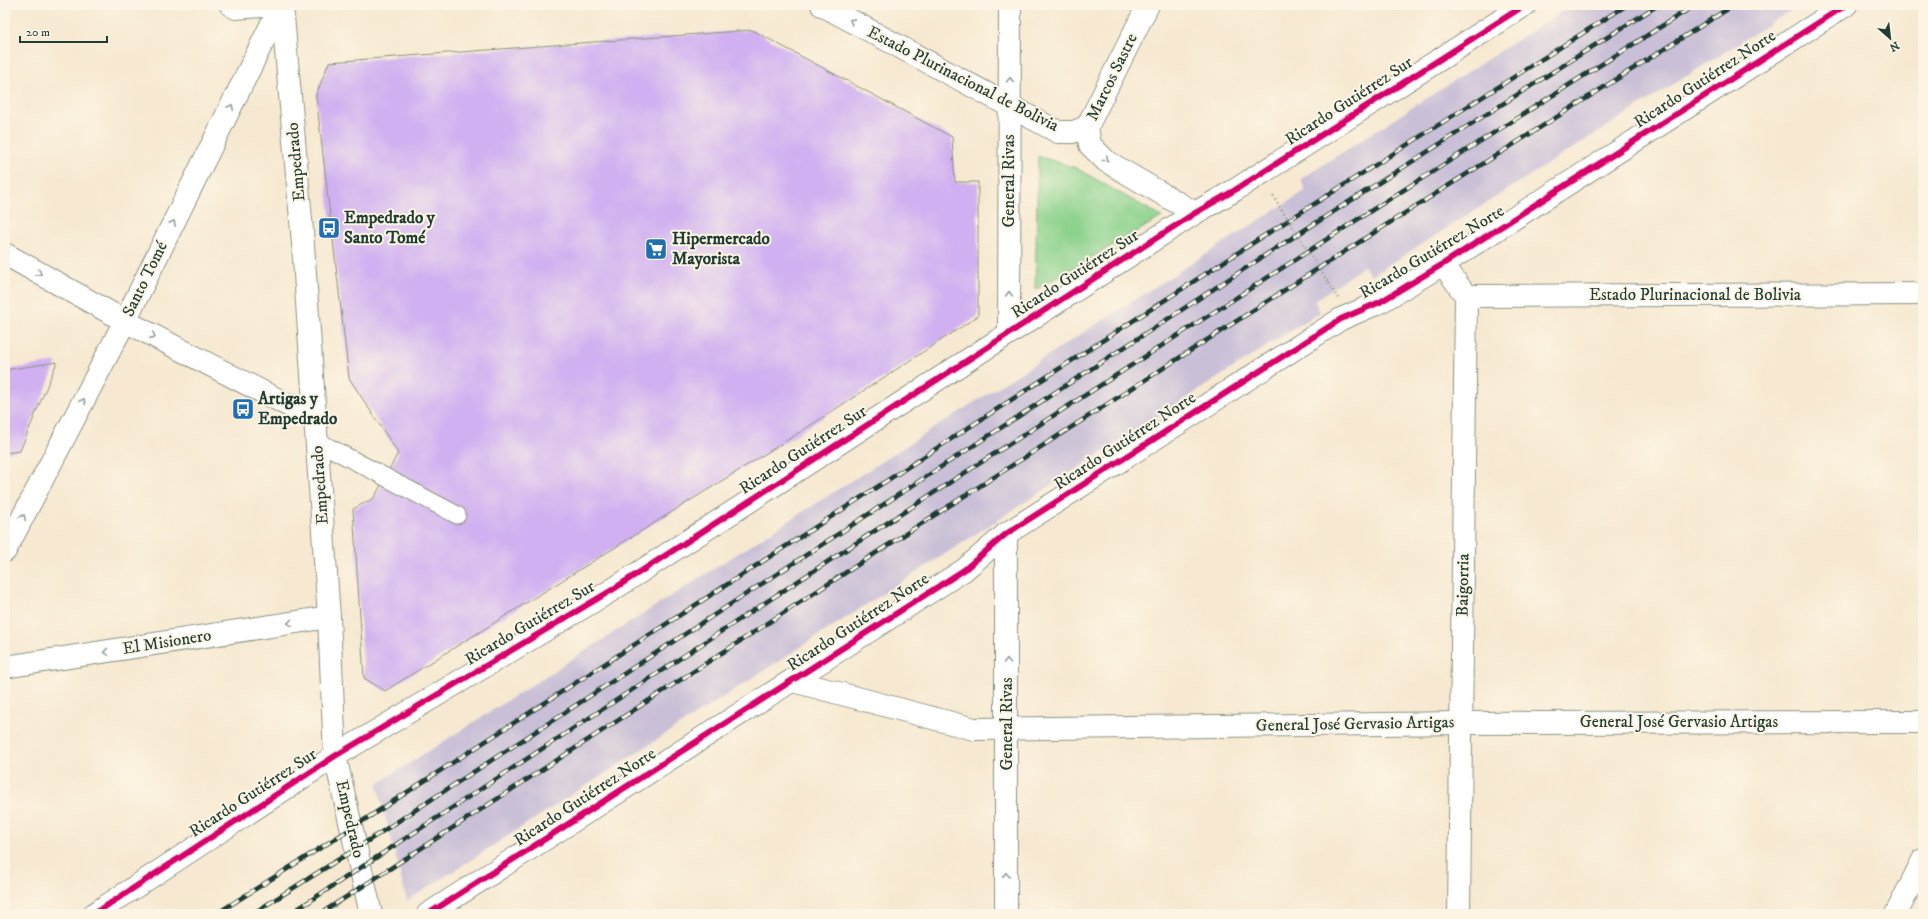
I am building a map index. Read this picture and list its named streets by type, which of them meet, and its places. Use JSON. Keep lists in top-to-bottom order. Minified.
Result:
{"streets":{"street":["Marcos Sastre","Estado Plurinacional de Bolivia","Ricardo Gutiérrez Norte","Ricardo Gutiérrez Sur","Empedrado","General Rivas","Santo Tomé","Baigorria","El Misionero","General José Gervasio Artigas"]},"crossings":[["Marcos Sastre","Estado Plurinacional de Bolivia"],["Estado Plurinacional de Bolivia","General Rivas"],["Estado Plurinacional de Bolivia","Baigorria"],["Ricardo Gutiérrez Norte","General Rivas"],["Ricardo Gutiérrez Norte","General José Gervasio Artigas"],["Ricardo Gutiérrez Sur","Empedrado"],["Ricardo Gutiérrez Sur","General Rivas"],["Empedrado","Santo Tomé"],["Empedrado","El Misionero"],["General Rivas","General José Gervasio Artigas"],["Baigorria","General José Gervasio Artigas"]],"one_way":["General Rivas","Santo Tomé","El Misionero"],"places":{"bus stop":["Empedrado y Santo Tomé","Artigas y Empedrado"],"supermarket":["Hipermercado Mayorista"]},"scale_bar":"20 m","north":"bottom right"}
